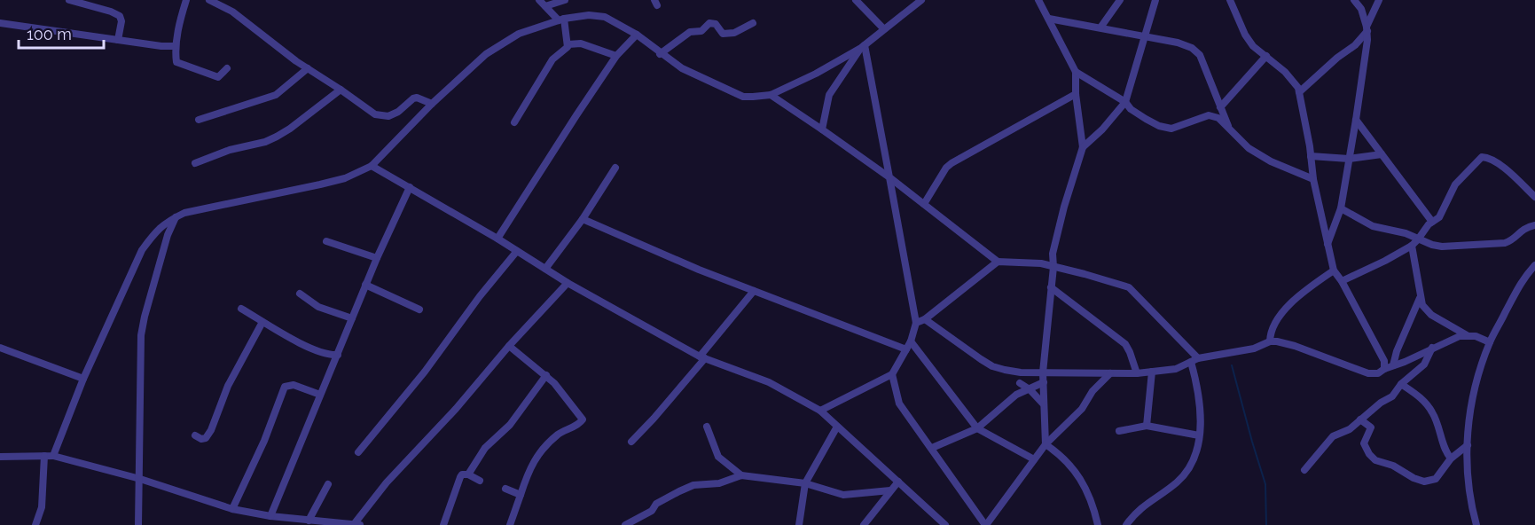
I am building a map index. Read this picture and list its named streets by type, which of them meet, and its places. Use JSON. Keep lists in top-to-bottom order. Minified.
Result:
{"scale_bar":"100 m"}
